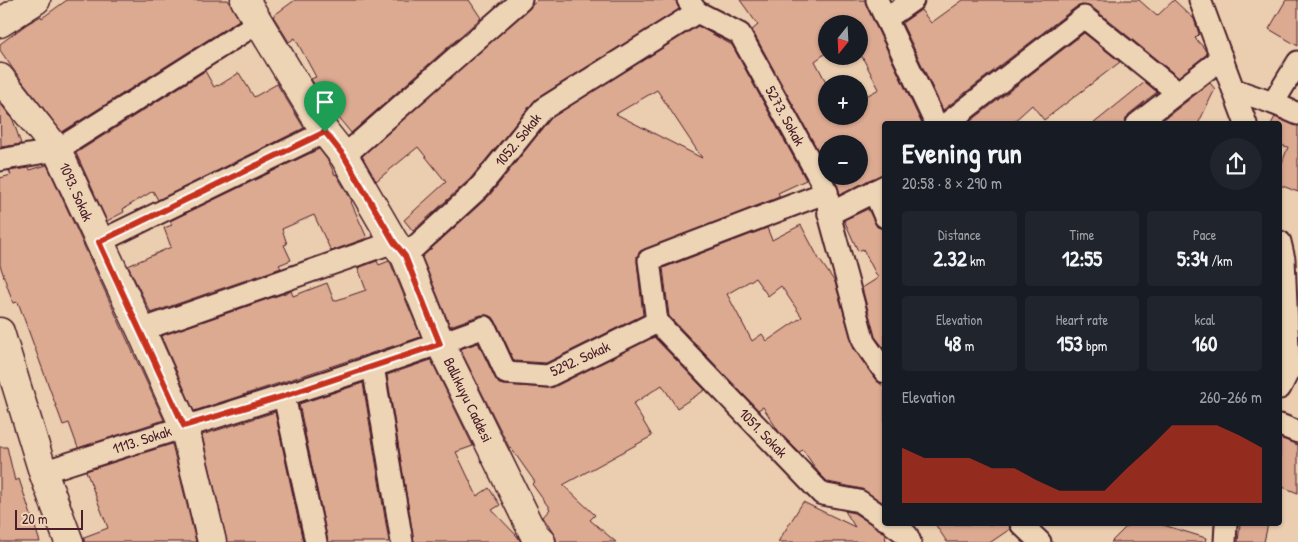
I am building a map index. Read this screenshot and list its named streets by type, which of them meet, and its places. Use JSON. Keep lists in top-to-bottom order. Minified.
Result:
{"streets":{"main road":["1093. Sokak","Ballıkuyu Caddesi"],"street":["5273. Sokak","1052. Sokak","5292. Sokak","1051. Sokak","1113. Sokak"]},"crossings":[["5273. Sokak","1052. Sokak"],["1052. Sokak","Ballıkuyu Caddesi"],["1093. Sokak","1113. Sokak"],["5292. Sokak","Ballıkuyu Caddesi"],["5292. Sokak","1051. Sokak"],["5292. Sokak","1113. Sokak"],["Ballıkuyu Caddesi","1113. Sokak"]],"scale_bar":"20 m","north":"bottom","page":{"map_buttons":["+","−"],"heading":["Evening run","20:58 · 8 × 290 m"],"stats":[["Distance","2.32 km"],["Time","12:55"],["Pace","5:34 /km"],["Elevation","48 m"],["Heart rate","153 bpm"],["kcal","160"]],"chart":["Elevation","260–266 m"],"scale":"20 m"}}
